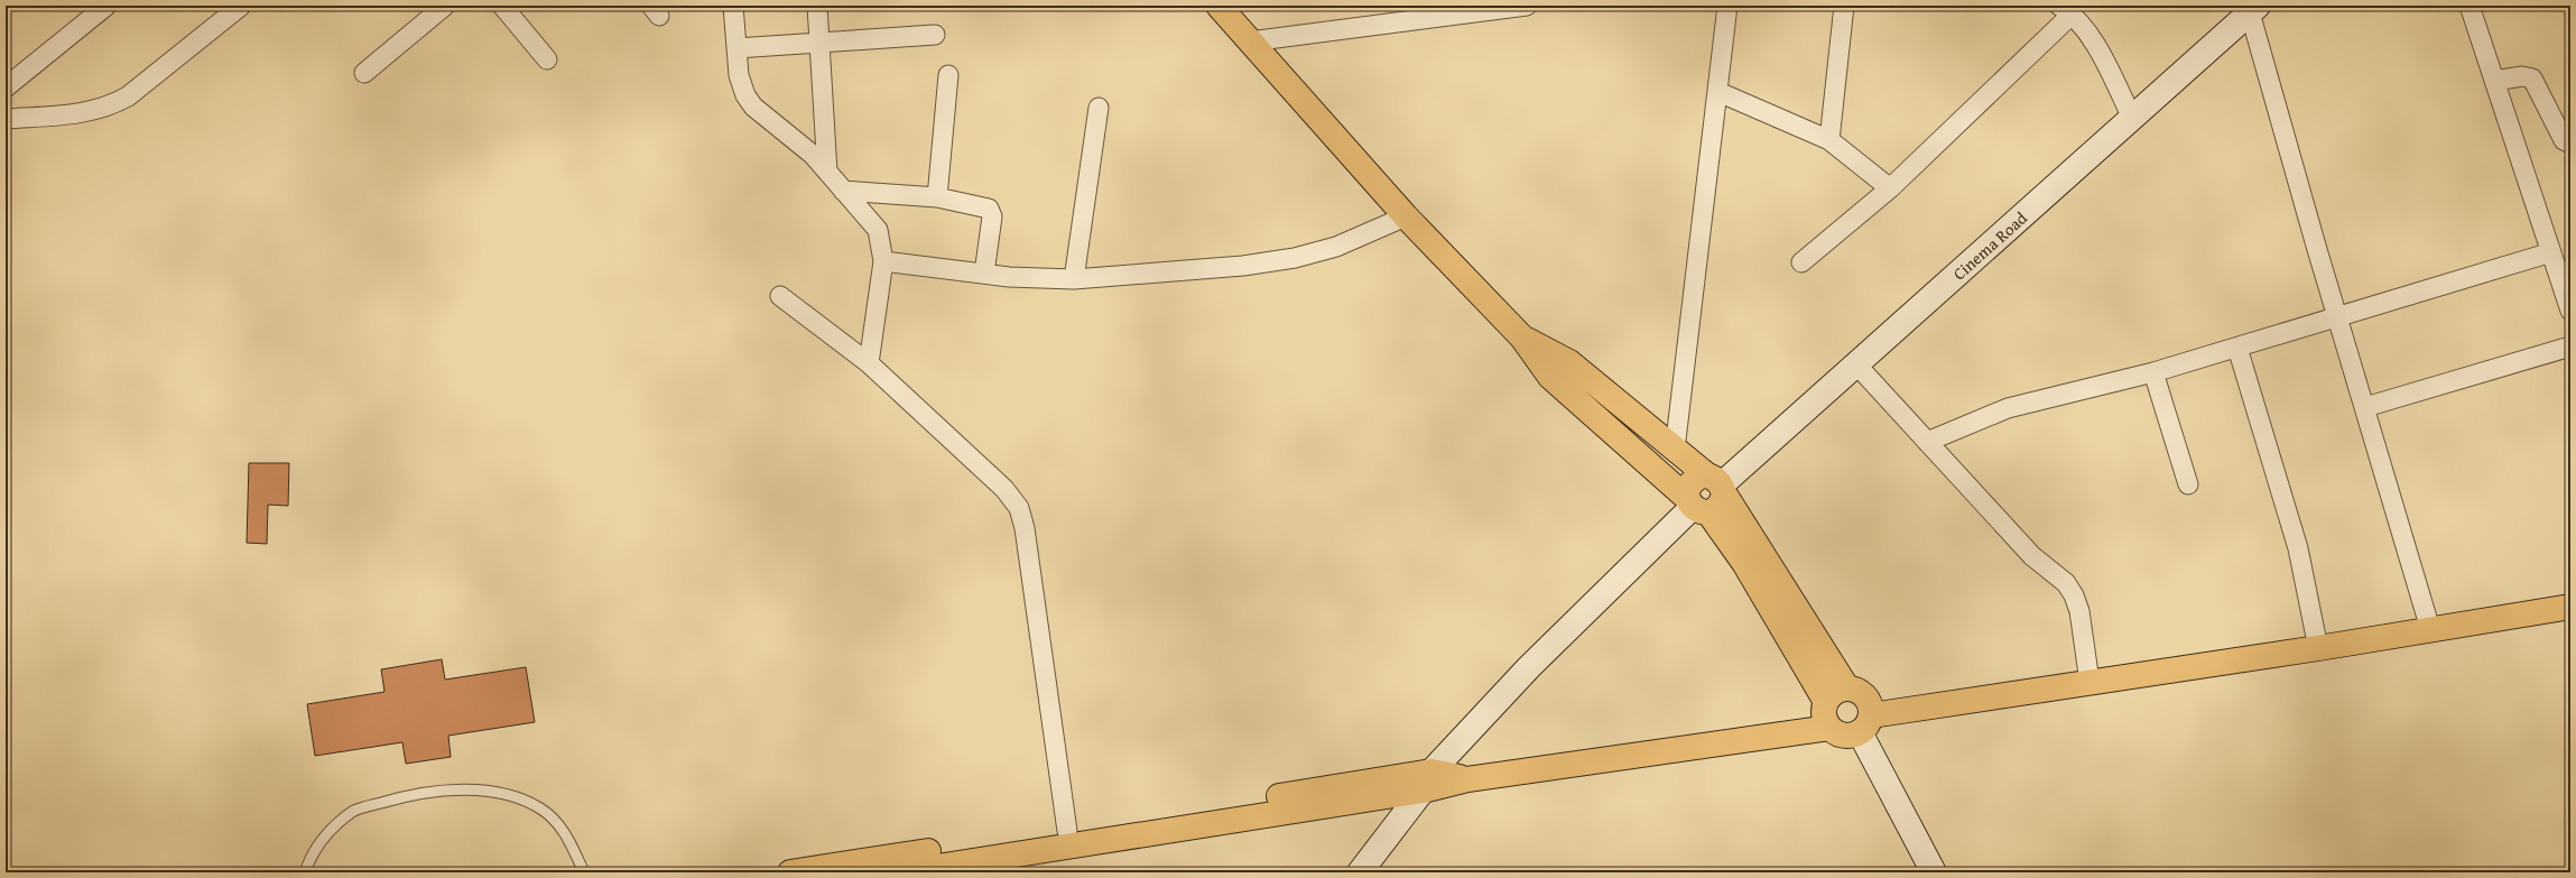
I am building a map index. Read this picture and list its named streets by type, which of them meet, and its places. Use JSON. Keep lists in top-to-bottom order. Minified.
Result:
{"streets":{"street":["Cinema Road"]}}
